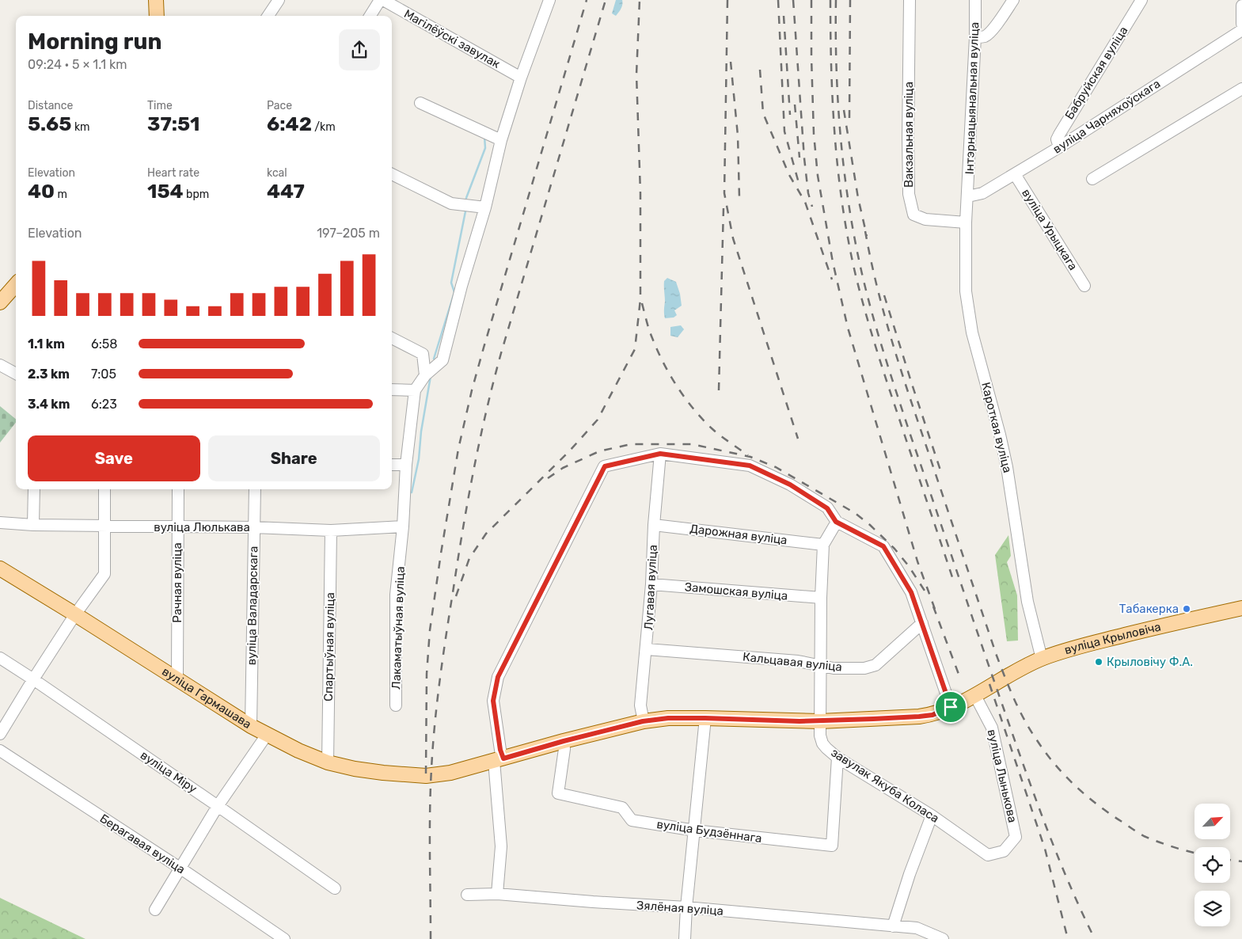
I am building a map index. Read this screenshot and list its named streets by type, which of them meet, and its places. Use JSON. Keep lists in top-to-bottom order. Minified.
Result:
{"streets":{"main road":["вуліца Крыловіча","вуліца Гармашава"],"street":["Магілёўскі завулак","Бабруйская вуліца","Інтэрнацыянальная вуліца","вуліца Чарняхоўскага","Вакзальная вуліца","вуліца Урыцкага","Кароткая вуліца","вуліца Люлькава","Дарожная вуліца","Рачная вуліца","Лугавая вуліца","Замошская вуліца","вуліца Валадарскага","Лакаматыўная вуліца","Спартыўная вуліца","Кальцавая вуліца","вуліца Міру","вуліца Лынькова","завулак Якуба Коласа","вуліца Будзённага","Берагавая вуліца","Зялёная вуліца"]},"crossings":[["Бабруйская вуліца","вуліца Чарняхоўскага"],["Інтэрнацыянальная вуліца","вуліца Чарняхоўскага"],["Інтэрнацыянальная вуліца","Кароткая вуліца"],["вуліца Чарняхоўскага","вуліца Урыцкага"],["вуліца Чарняхоўскага","Кароткая вуліца"],["Вакзальная вуліца","Кароткая вуліца"],["Кароткая вуліца","вуліца Крыловіча"],["вуліца Люлькава","Рачная вуліца"],["вуліца Люлькава","вуліца Валадарскага"],["вуліца Люлькава","Лакаматыўная вуліца"],["вуліца Люлькава","Спартыўная вуліца"],["Дарожная вуліца","Лугавая вуліца"],["Дарожная вуліца","завулак Якуба Коласа"],["Рачная вуліца","вуліца Гармашава"],["Лугавая вуліца","Замошская вуліца"],["Лугавая вуліца","Кальцавая вуліца"],["Лугавая вуліца","вуліца Гармашава"],["Замошская вуліца","завулак Якуба Коласа"],["вуліца Валадарскага","вуліца Гармашава"],["вуліца Крыловіча","вуліца Гармашава"],["вуліца Крыловіча","вуліца Лынькова"],["вуліца Крыловіча","завулак Якуба Коласа"],["Спартыўная вуліца","вуліца Гармашава"],["Кальцавая вуліца","завулак Якуба Коласа"],["вуліца Гармашава","вуліца Будзённага"],["вуліца Лынькова","завулак Якуба Коласа"],["завулак Якуба Коласа","вуліца Будзённага"]],"places":["Табакерка","Крыловічу Ф.А."],"north":"top right","page":{"heading":["Morning run","09:24 · 5 × 1.1 km"],"stats":[["Distance","5.65 km"],["Time","37:51"],["Pace","6:42 /km"],["Elevation","40 m"],["Heart rate","154 bpm"],["kcal","447"]],"chart":["Elevation","197–205 m"],"list":[{"name":"1.1 km","note":"6:58"},{"name":"2.3 km","note":"7:05"},{"name":"3.4 km","note":"6:23"}],"buttons":["Save","Share"]}}
